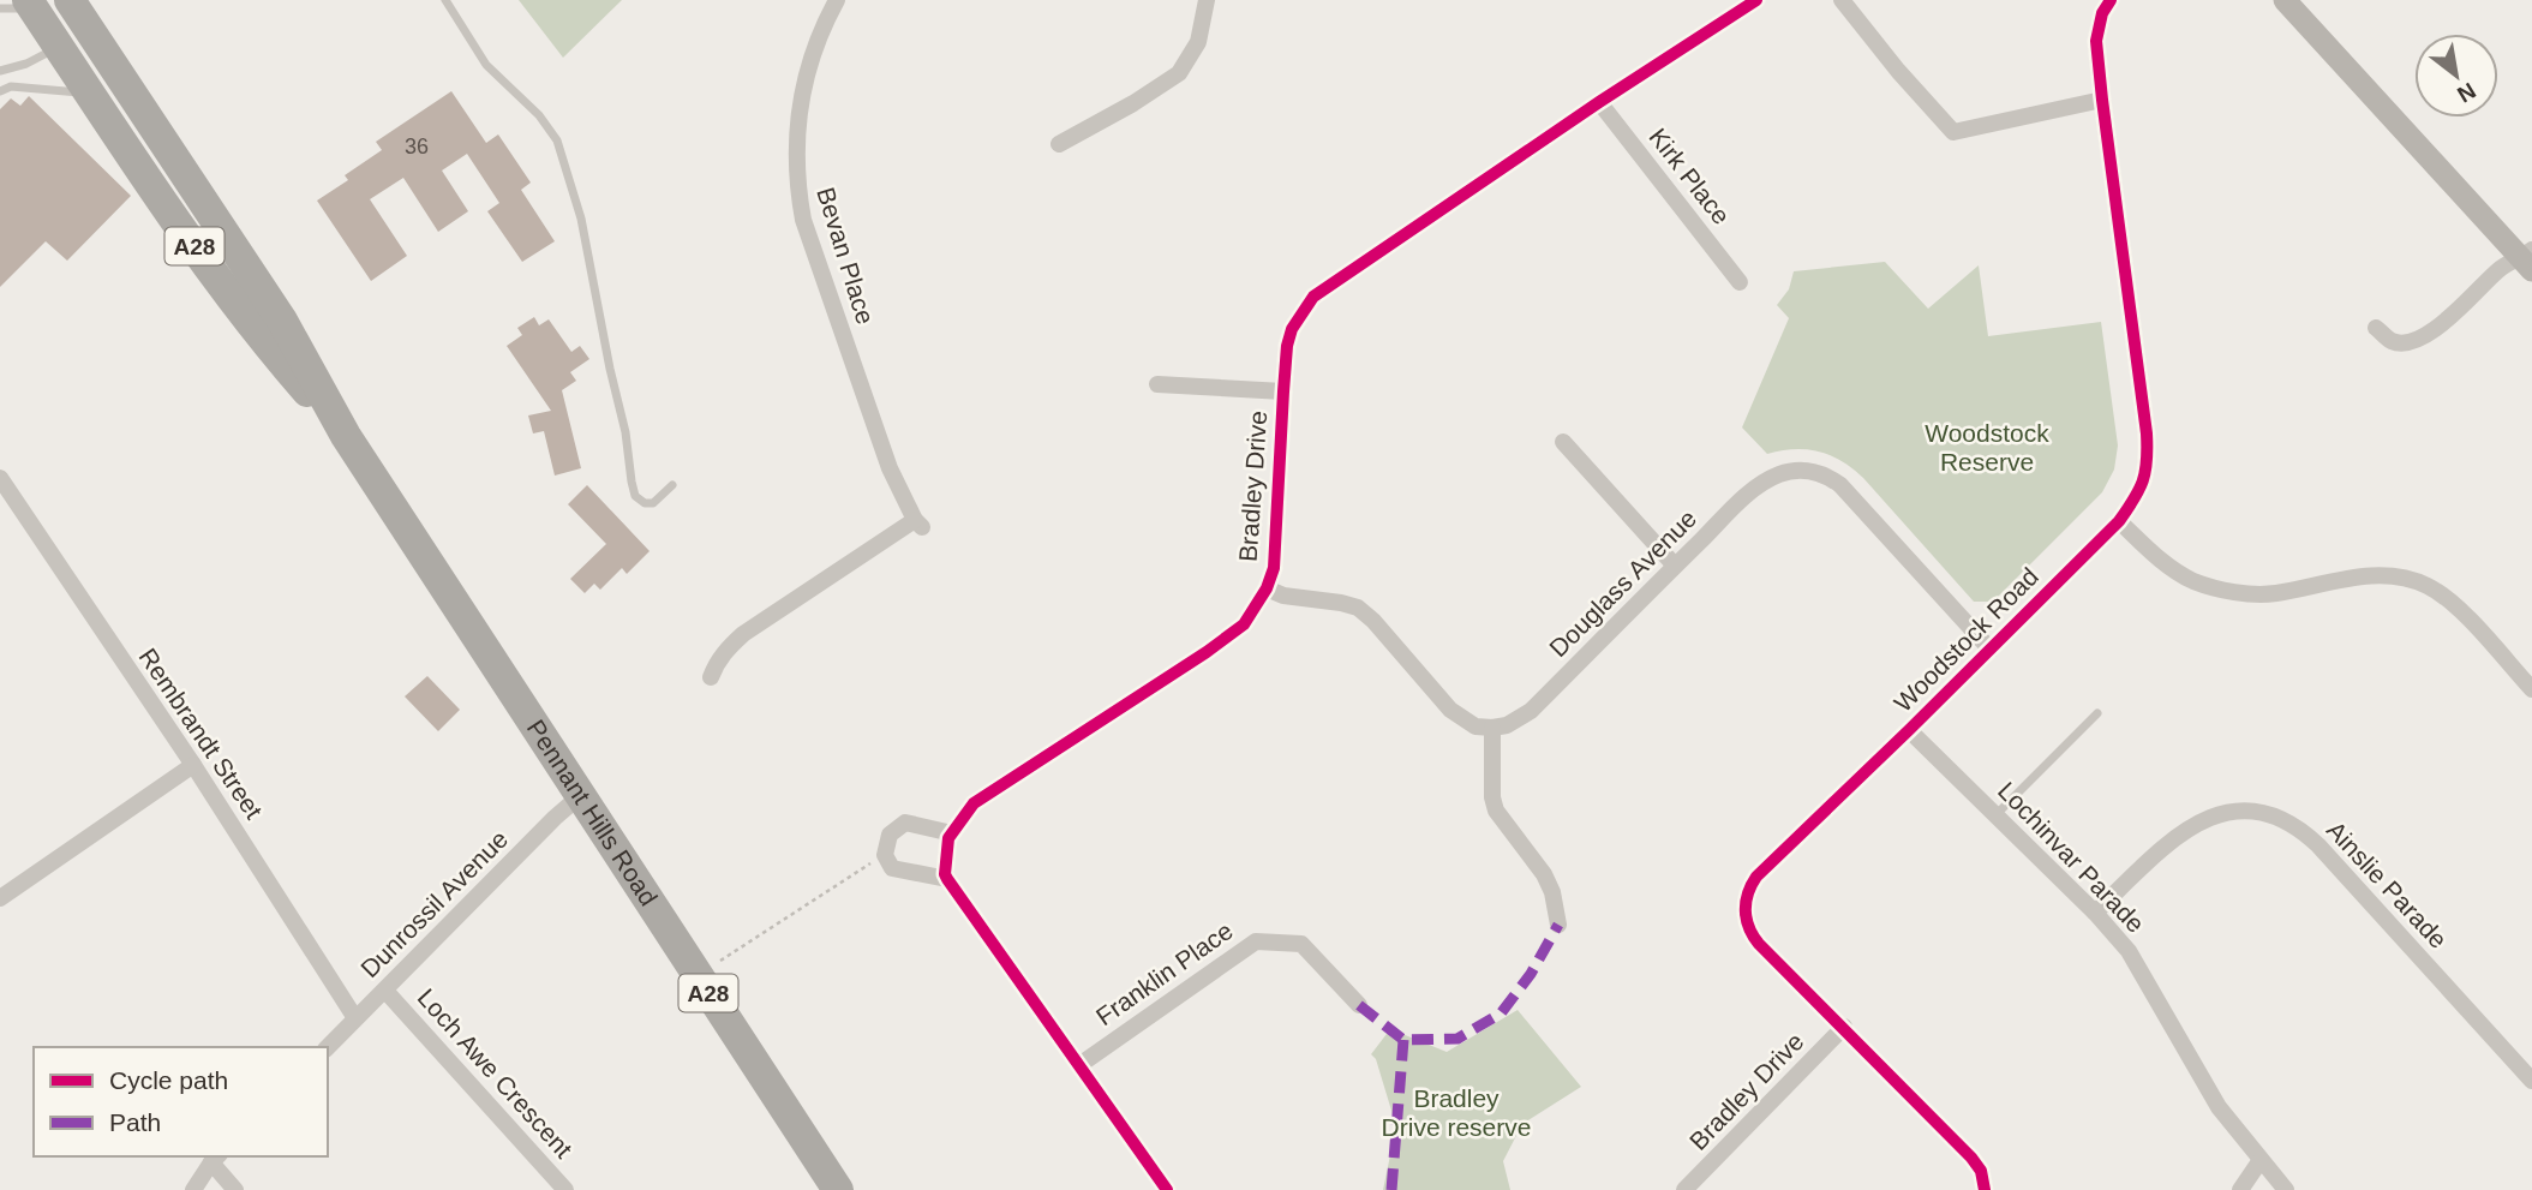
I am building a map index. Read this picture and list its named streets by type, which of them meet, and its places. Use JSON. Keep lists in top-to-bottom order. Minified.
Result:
{"streets":{"highway":["A28","Pennant Hills Road"],"street":["Kirk Place","Bevan Place","Bradley Drive","Douglass Avenue","Woodstock Road","Rembrandt Street","Lochinvar Parade","Ainslie Parade","Dunrossil Avenue","Franklin Place","Loch Awe Crescent"]},"crossings":[["Kirk Place","Bradley Drive"],["Bradley Drive","Woodstock Road"],["Douglass Avenue","Woodstock Road"],["Woodstock Road","Lochinvar Parade"],["Rembrandt Street","Dunrossil Avenue"],["Pennant Hills Road","Dunrossil Avenue"],["Lochinvar Parade","Ainslie Parade"],["Dunrossil Avenue","Loch Awe Crescent"]],"parks":["Woodstock Reserve","Bradley Drive reserve"],"house_numbers":["36"],"legend":["Cycle path","Path"],"north":"bottom right"}
